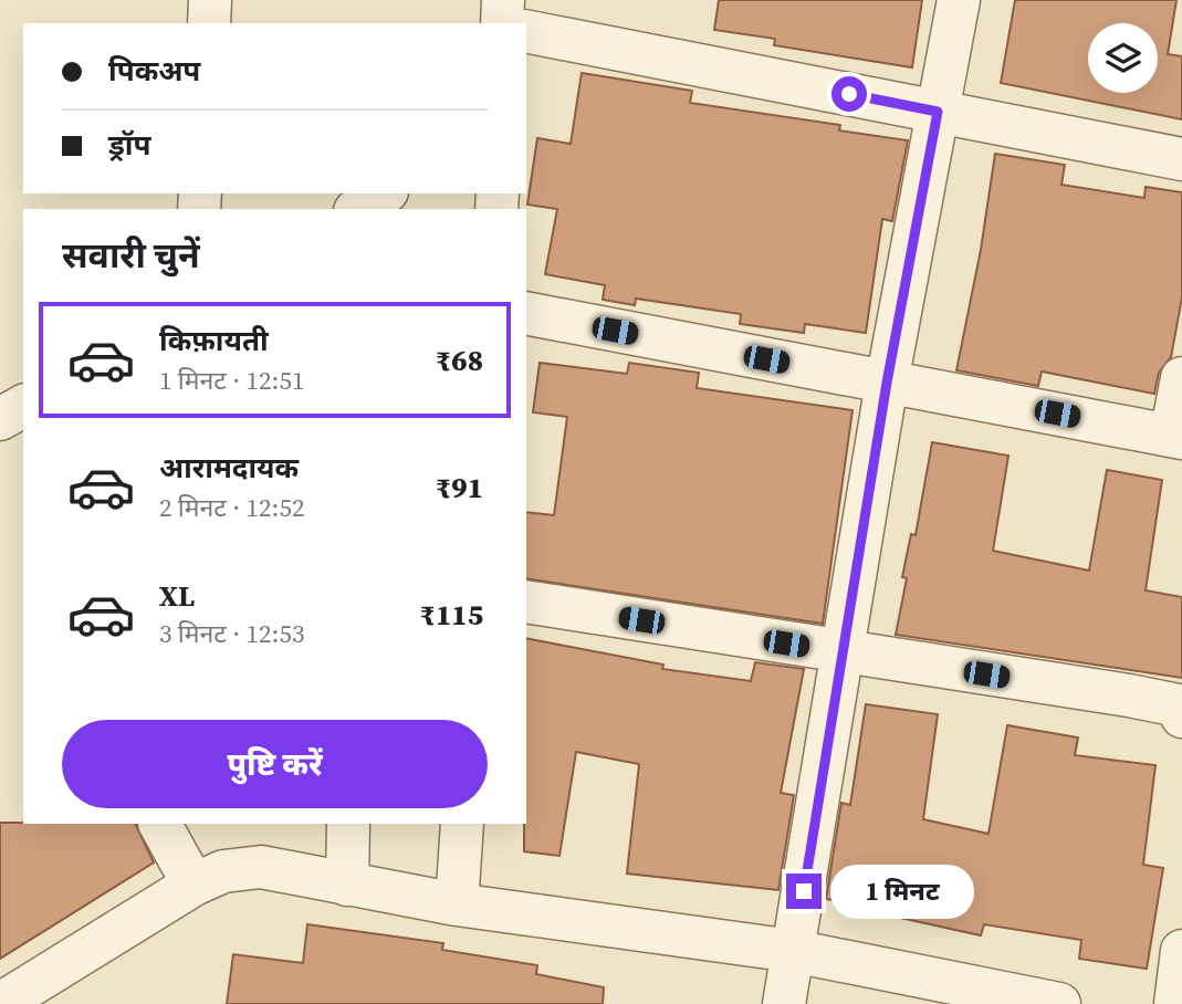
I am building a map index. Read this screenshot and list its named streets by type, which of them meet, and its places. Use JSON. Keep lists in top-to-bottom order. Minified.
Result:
{"page":{"banner":["पिकअप","ड्रॉप"],"heading":"सवारी चुनें","list":[{"name":"किफ़ायती","note":"1 मिनट · 12:51","value":"₹68"},{"name":"आरामदायक","note":"2 मिनट · 12:52","value":"₹91"},{"name":"XL","note":"3 मिनट · 12:53","value":"₹115"}],"buttons":"पुष्टि करें","bubble":"1 मिनट"}}
